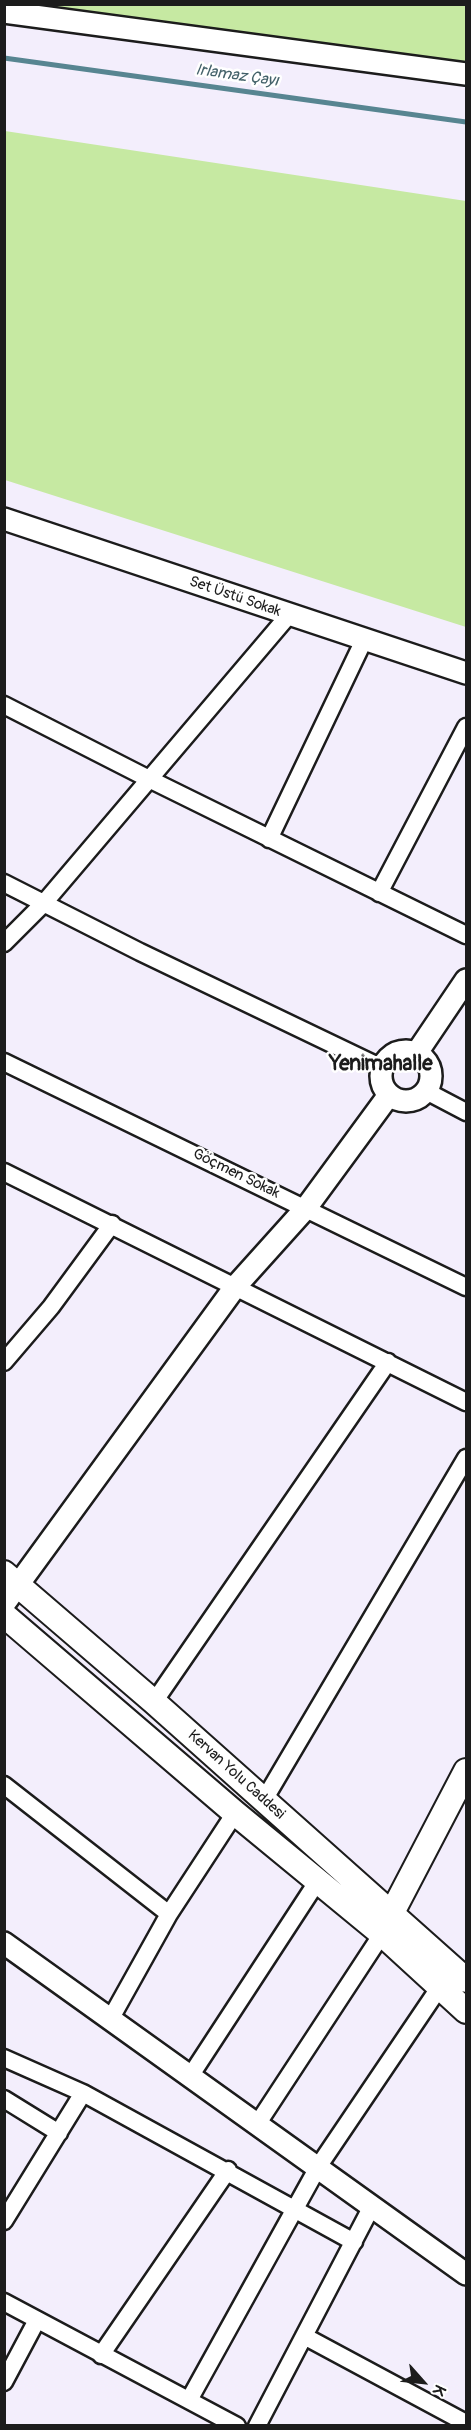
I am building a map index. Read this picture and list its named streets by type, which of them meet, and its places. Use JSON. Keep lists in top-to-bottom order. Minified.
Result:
{"streets":{"main road":["Kervan Yolu Caddesi"],"street":["Set Üstü Sokak","Göçmen Sokak"]},"districts":["Yenimahalle"],"water":["Irlamaz Çayı"],"north":"bottom right"}
